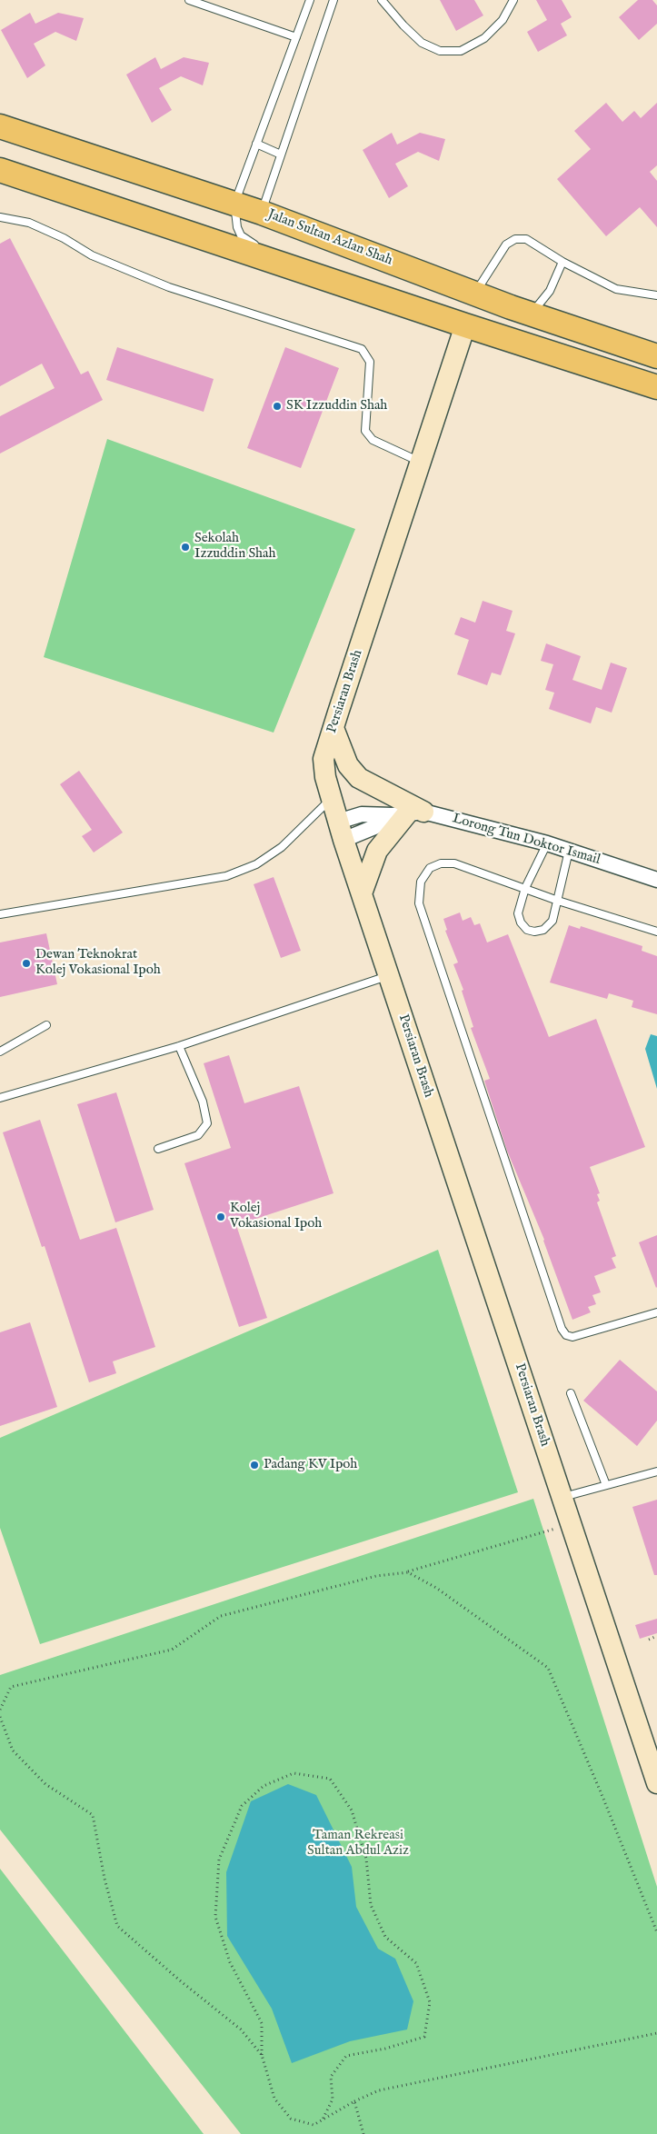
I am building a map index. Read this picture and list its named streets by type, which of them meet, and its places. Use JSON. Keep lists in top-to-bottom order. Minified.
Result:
{"streets":{"main road":["Jalan Sultan Azlan Shah"],"street":["Persiaran Brash","Lorong Tun Doktor Ismail"]},"parks":["Taman Rekreasi Sultan Abdul Aziz"],"places":["SK Izzuddin Shah","Sekolah Izzuddin Shah","Dewan Teknokrat Kolej Vokasional Ipoh","Kolej Vokasional Ipoh","Padang KV Ipoh"]}
